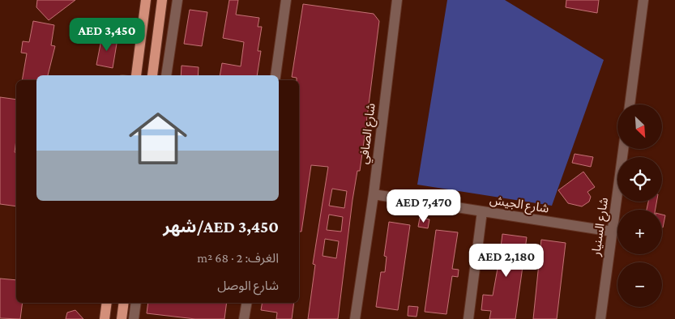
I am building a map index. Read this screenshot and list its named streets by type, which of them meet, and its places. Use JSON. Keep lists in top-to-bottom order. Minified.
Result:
{"streets":{"street":["شارع الصافي","شارع الجيش","شارع السنيار"]},"crossings":[["شارع الصافي","شارع الجيش"],["شارع الجيش","شارع السنيار"]],"north":"bottom right","page":{"price":["AED 3,450","AED 7,470","AED 2,180"],"list":[{"name":"AED 3,450/شهر","note":"الغرف: 2 · 68 m² · شارع الوصل"}],"map_buttons":["+","−"]}}
